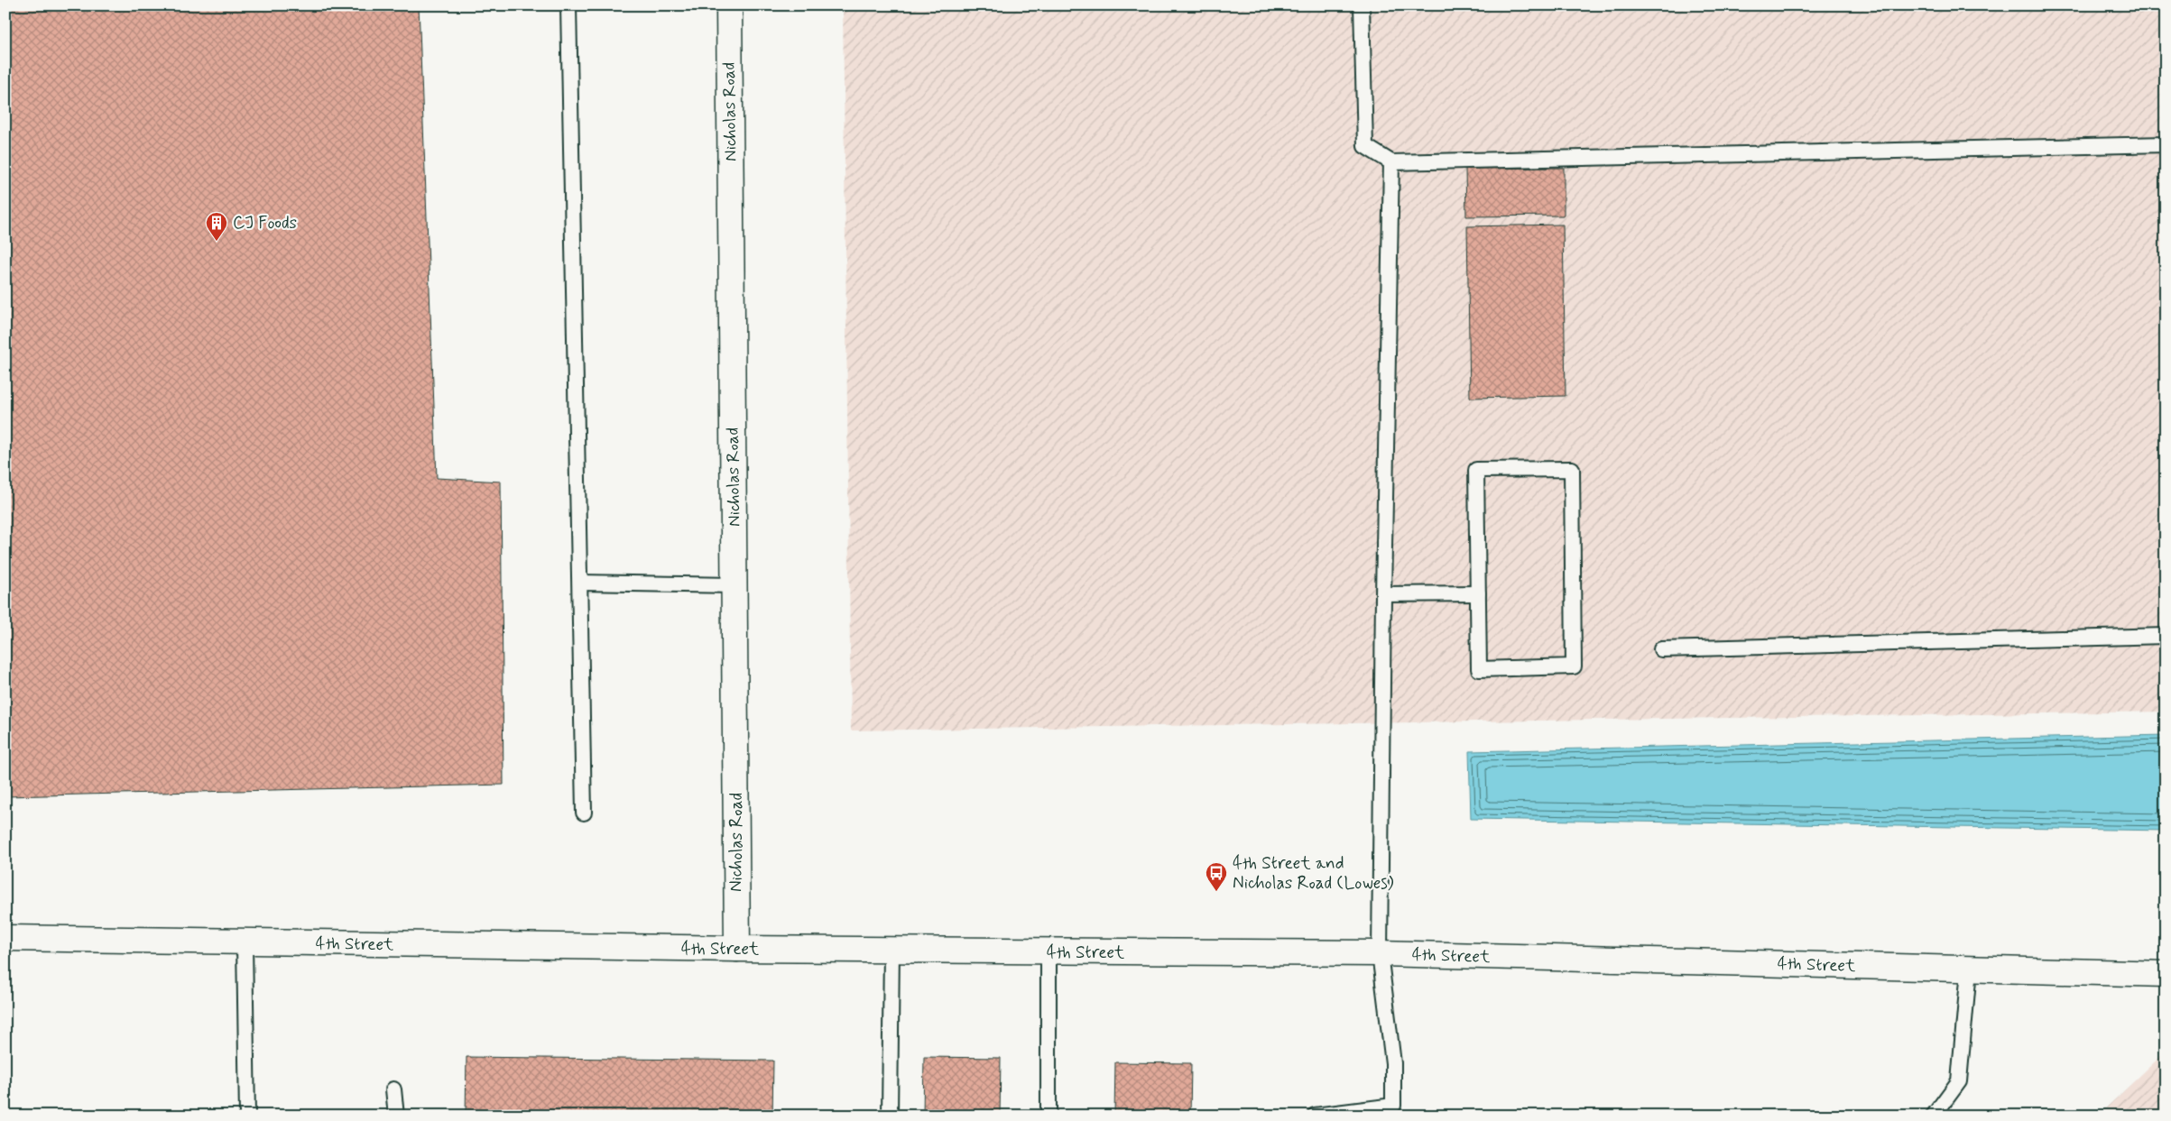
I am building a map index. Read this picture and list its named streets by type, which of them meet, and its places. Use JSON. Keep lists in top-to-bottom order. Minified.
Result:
{"streets":{"street":["Nicholas Road","4th Street"]},"crossings":[["Nicholas Road","4th Street"]],"places":{"building":["CJ Foods"],"bus stop":["4th Street and Nicholas Road (Lowes)"]}}
